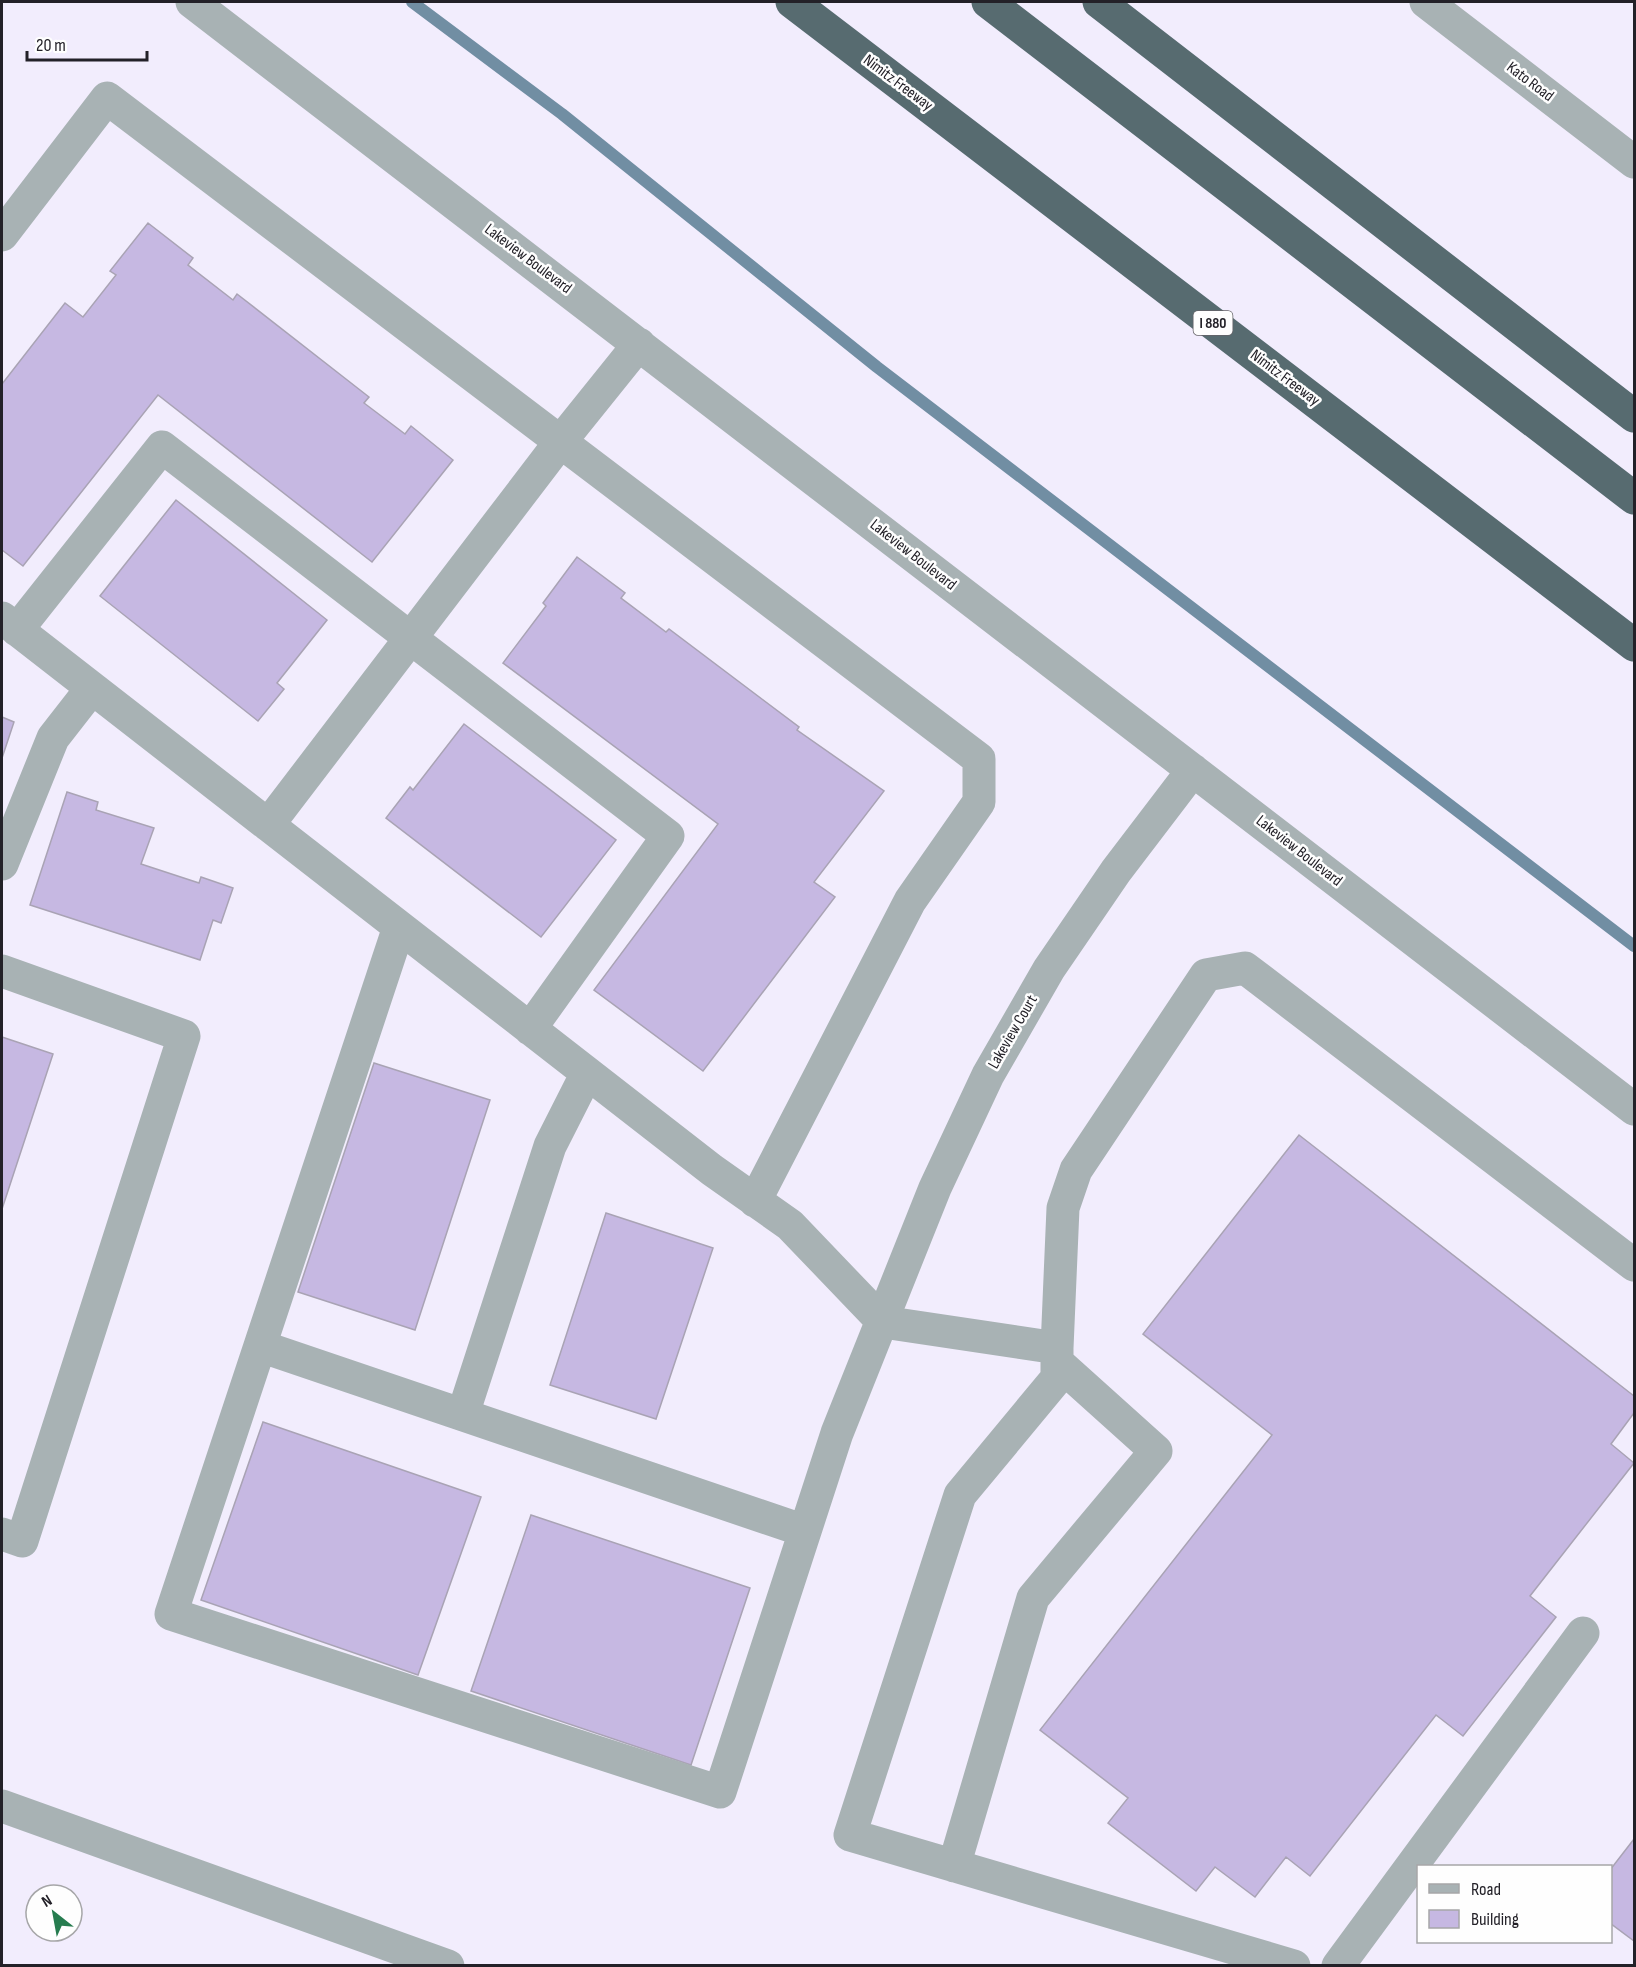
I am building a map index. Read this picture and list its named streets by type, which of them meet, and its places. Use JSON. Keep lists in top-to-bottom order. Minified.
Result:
{"streets":{"highway":["Nimitz Freeway","I 880"],"street":["Kato Road","Lakeview Boulevard","Lakeview Court"]},"crossings":[["Lakeview Boulevard","Lakeview Court"]],"legend":["Road","Building"],"scale_bar":"20 m","north":"top left"}
